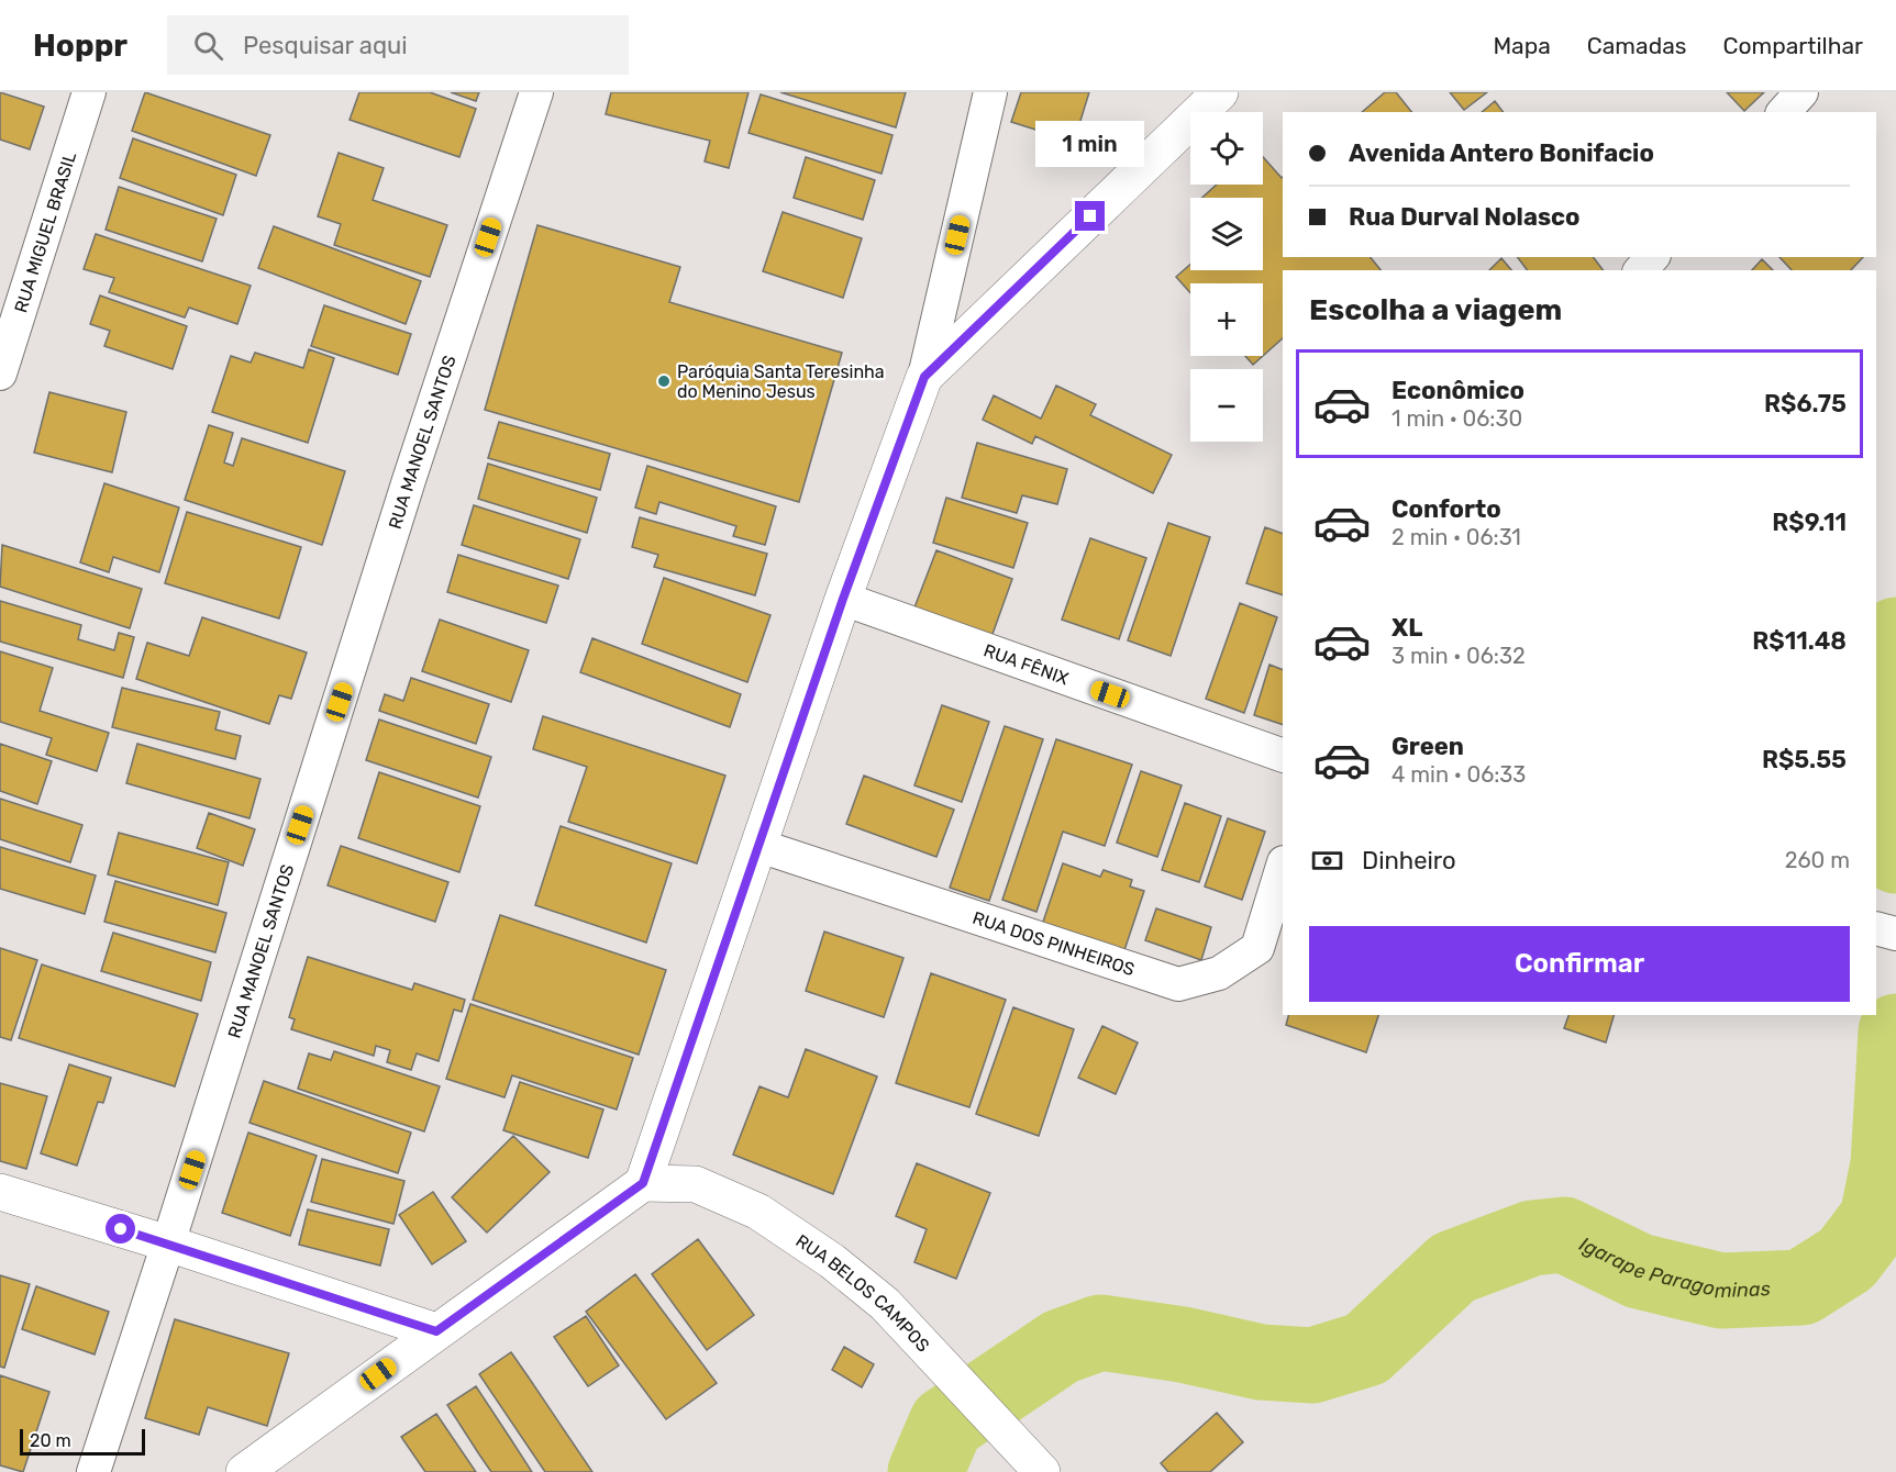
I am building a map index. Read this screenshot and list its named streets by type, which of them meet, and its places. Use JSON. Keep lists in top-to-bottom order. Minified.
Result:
{"streets":{"street":["RUA MIGUEL BRASIL","RUA MANOEL SANTOS","RUA FÊNIX","RUA DOS PINHEIROS","RUA BELOS CAMPOS"]},"water":["Igarape Paragominas"],"places":["Paróquia Santa Teresinha do Menino Jesus"],"scale_bar":"20 m","page":{"header":"Hoppr","search":"Pesquisar aqui","nav":["Mapa","Camadas","Compartilhar"],"map_buttons":["+","−"],"banner":["Avenida Antero Bonifacio","Rua Durval Nolasco"],"bubble":"1 min","heading":"Escolha a viagem","list":[{"name":"Econômico","note":"1 min · 06:30","value":"R$6.75"},{"name":"Conforto","note":"2 min · 06:31","value":"R$9.11"},{"name":"XL","note":"3 min · 06:32","value":"R$11.48"},{"name":"Green","note":"4 min · 06:33","value":"R$5.55"}],"pay":["Dinheiro","260 m"],"buttons":"Confirmar","scale":"20 m"}}
